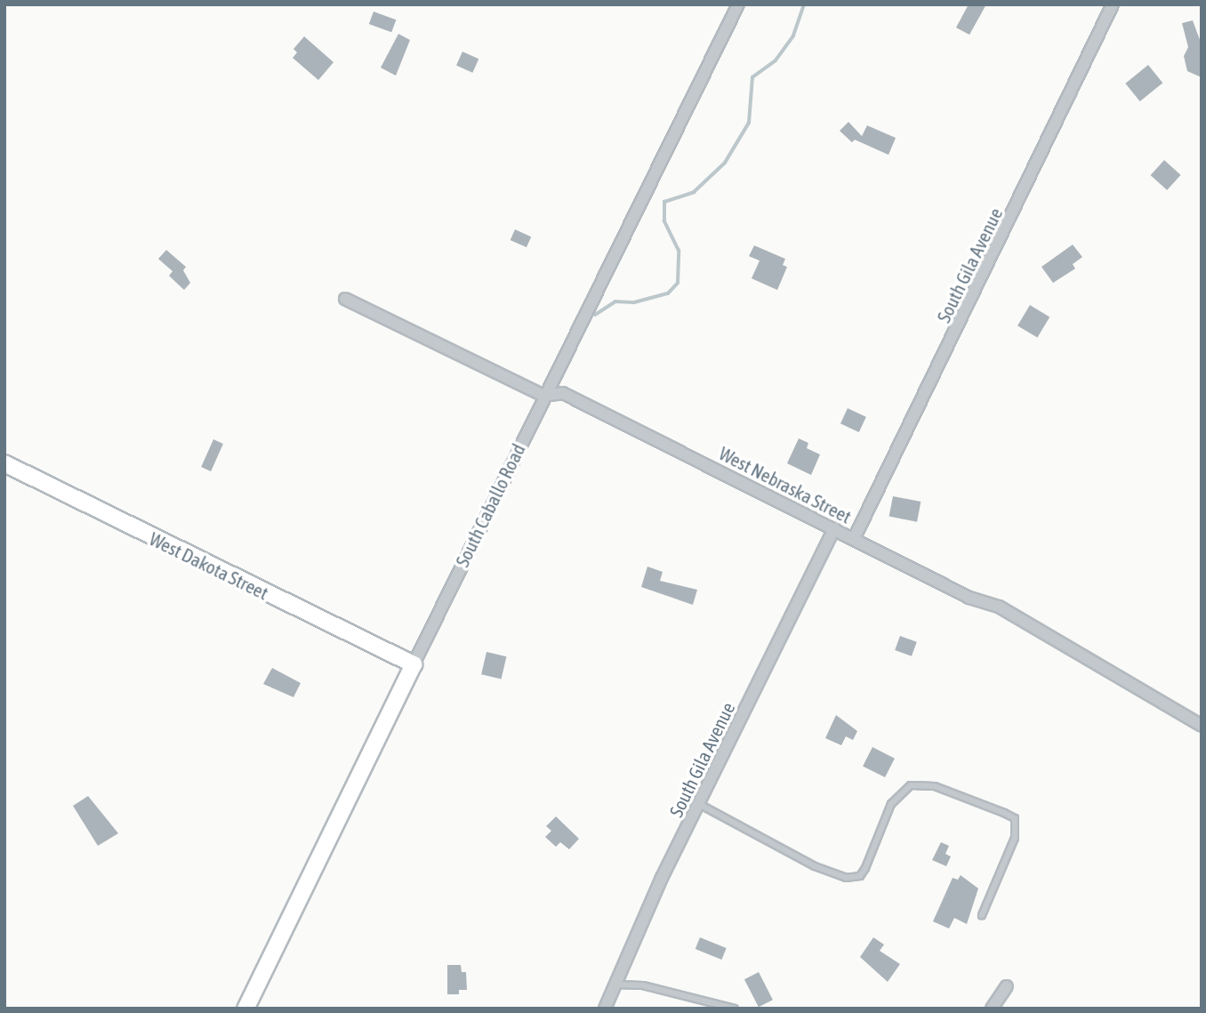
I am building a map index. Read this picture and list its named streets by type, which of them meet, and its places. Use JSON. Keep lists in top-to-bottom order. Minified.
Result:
{"streets":{"street":["South Gila Avenue","West Nebraska Street","South Caballo Road","West Dakota Street"]},"crossings":[["South Gila Avenue","West Nebraska Street"],["West Nebraska Street","South Caballo Road"],["South Caballo Road","West Dakota Street"]]}
